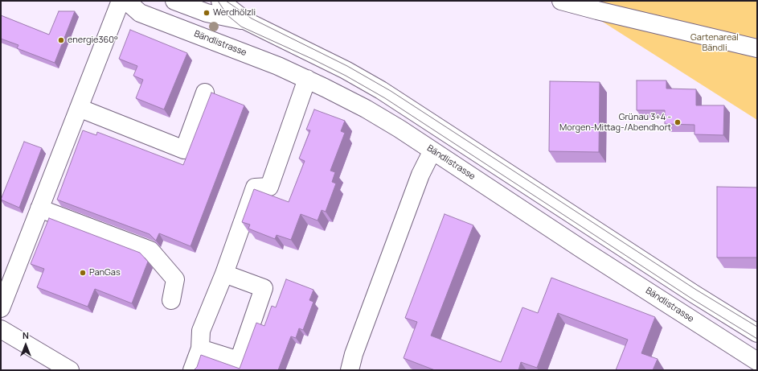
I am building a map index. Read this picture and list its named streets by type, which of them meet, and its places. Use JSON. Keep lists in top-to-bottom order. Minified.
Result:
{"streets":{"street":["Bändlistrasse"]},"parks":["Gartenareal Bändli"],"places":["Werdhölzli","energie360°","Grünau 3+4 - Morgen-Mittag-/Abendhort","PanGas"],"north":"top"}
